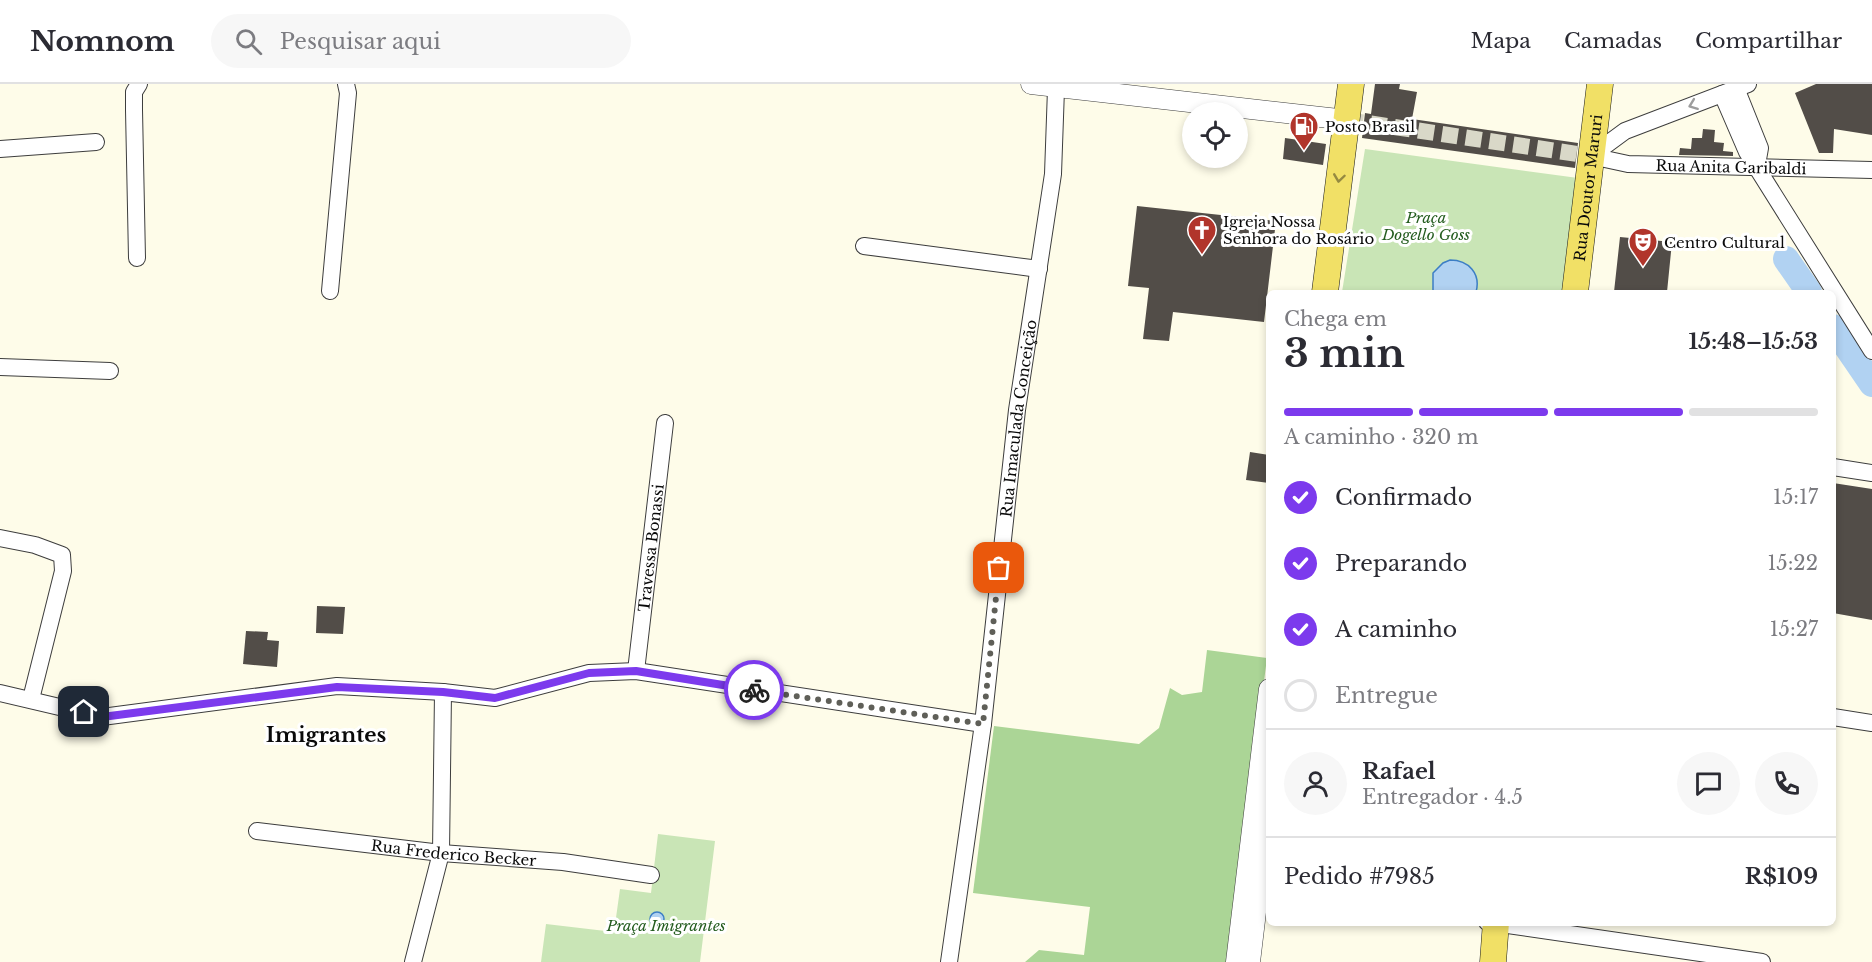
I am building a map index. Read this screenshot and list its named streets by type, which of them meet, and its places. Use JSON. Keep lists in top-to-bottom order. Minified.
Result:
{"streets":{"main road":["Rua Doutor Maruri"],"street":["Rua Anita Garibaldi","Rua Imaculada Conceição","Travessa Bonassi","Rua Frederico Becker"]},"crossings":[["Rua Anita Garibaldi","Rua Doutor Maruri"]],"districts":["Imigrantes"],"parks":["Praça Dogello Goss","Praça Imigrantes"],"places":{"fuel station":["Posto Brasil"],"church":["Igreja Nossa Senhora do Rosário"],"theatre":["Centro Cultural"]},"page":{"header":"Nomnom","search":"Pesquisar aqui","nav":["Mapa","Camadas","Compartilhar"],"heading":["3 min","Chega em","15:48–15:53"],"panel":["Rafael","Entregador · 4.5","Pedido #7985","R$109"],"bar":"A caminho · 320 m","list":[["Confirmado","15:17"],["Preparando","15:22"],["A caminho","15:27"],"Entregue"]}}
